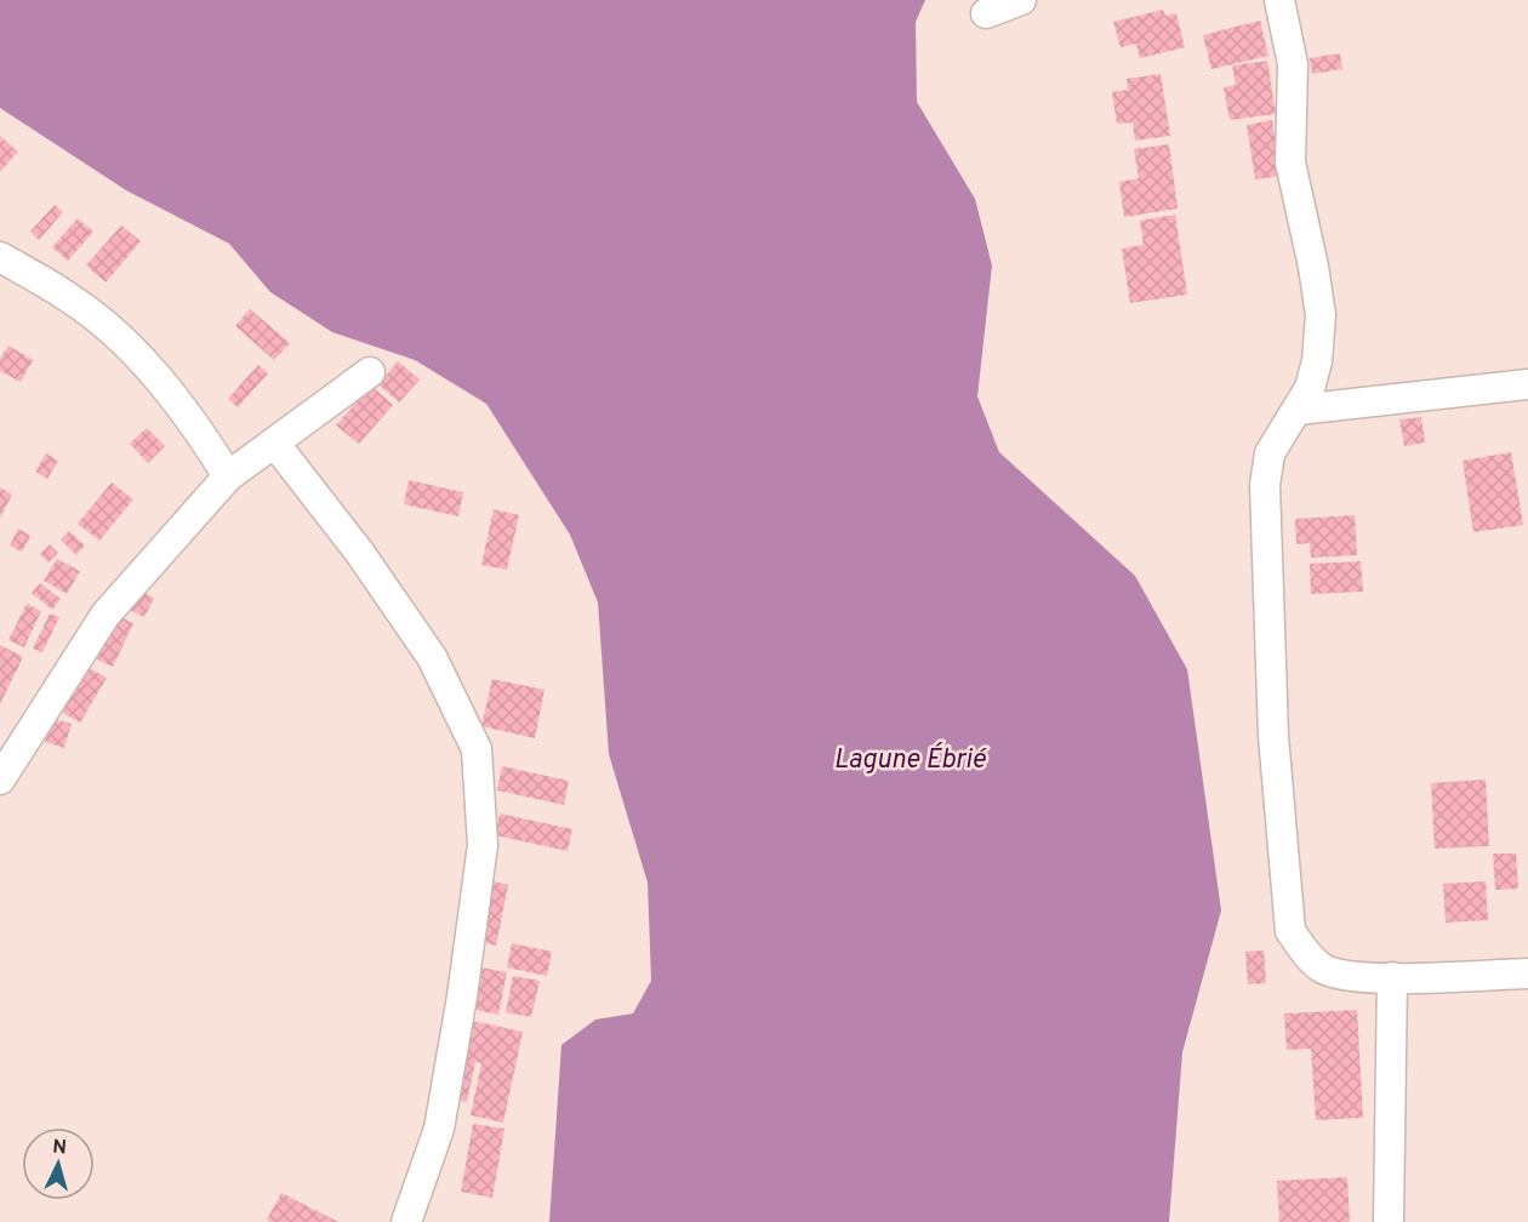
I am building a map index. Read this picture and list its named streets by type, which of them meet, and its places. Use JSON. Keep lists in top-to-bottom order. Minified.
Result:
{"water":["Lagune Ébrié"],"north":"top"}
